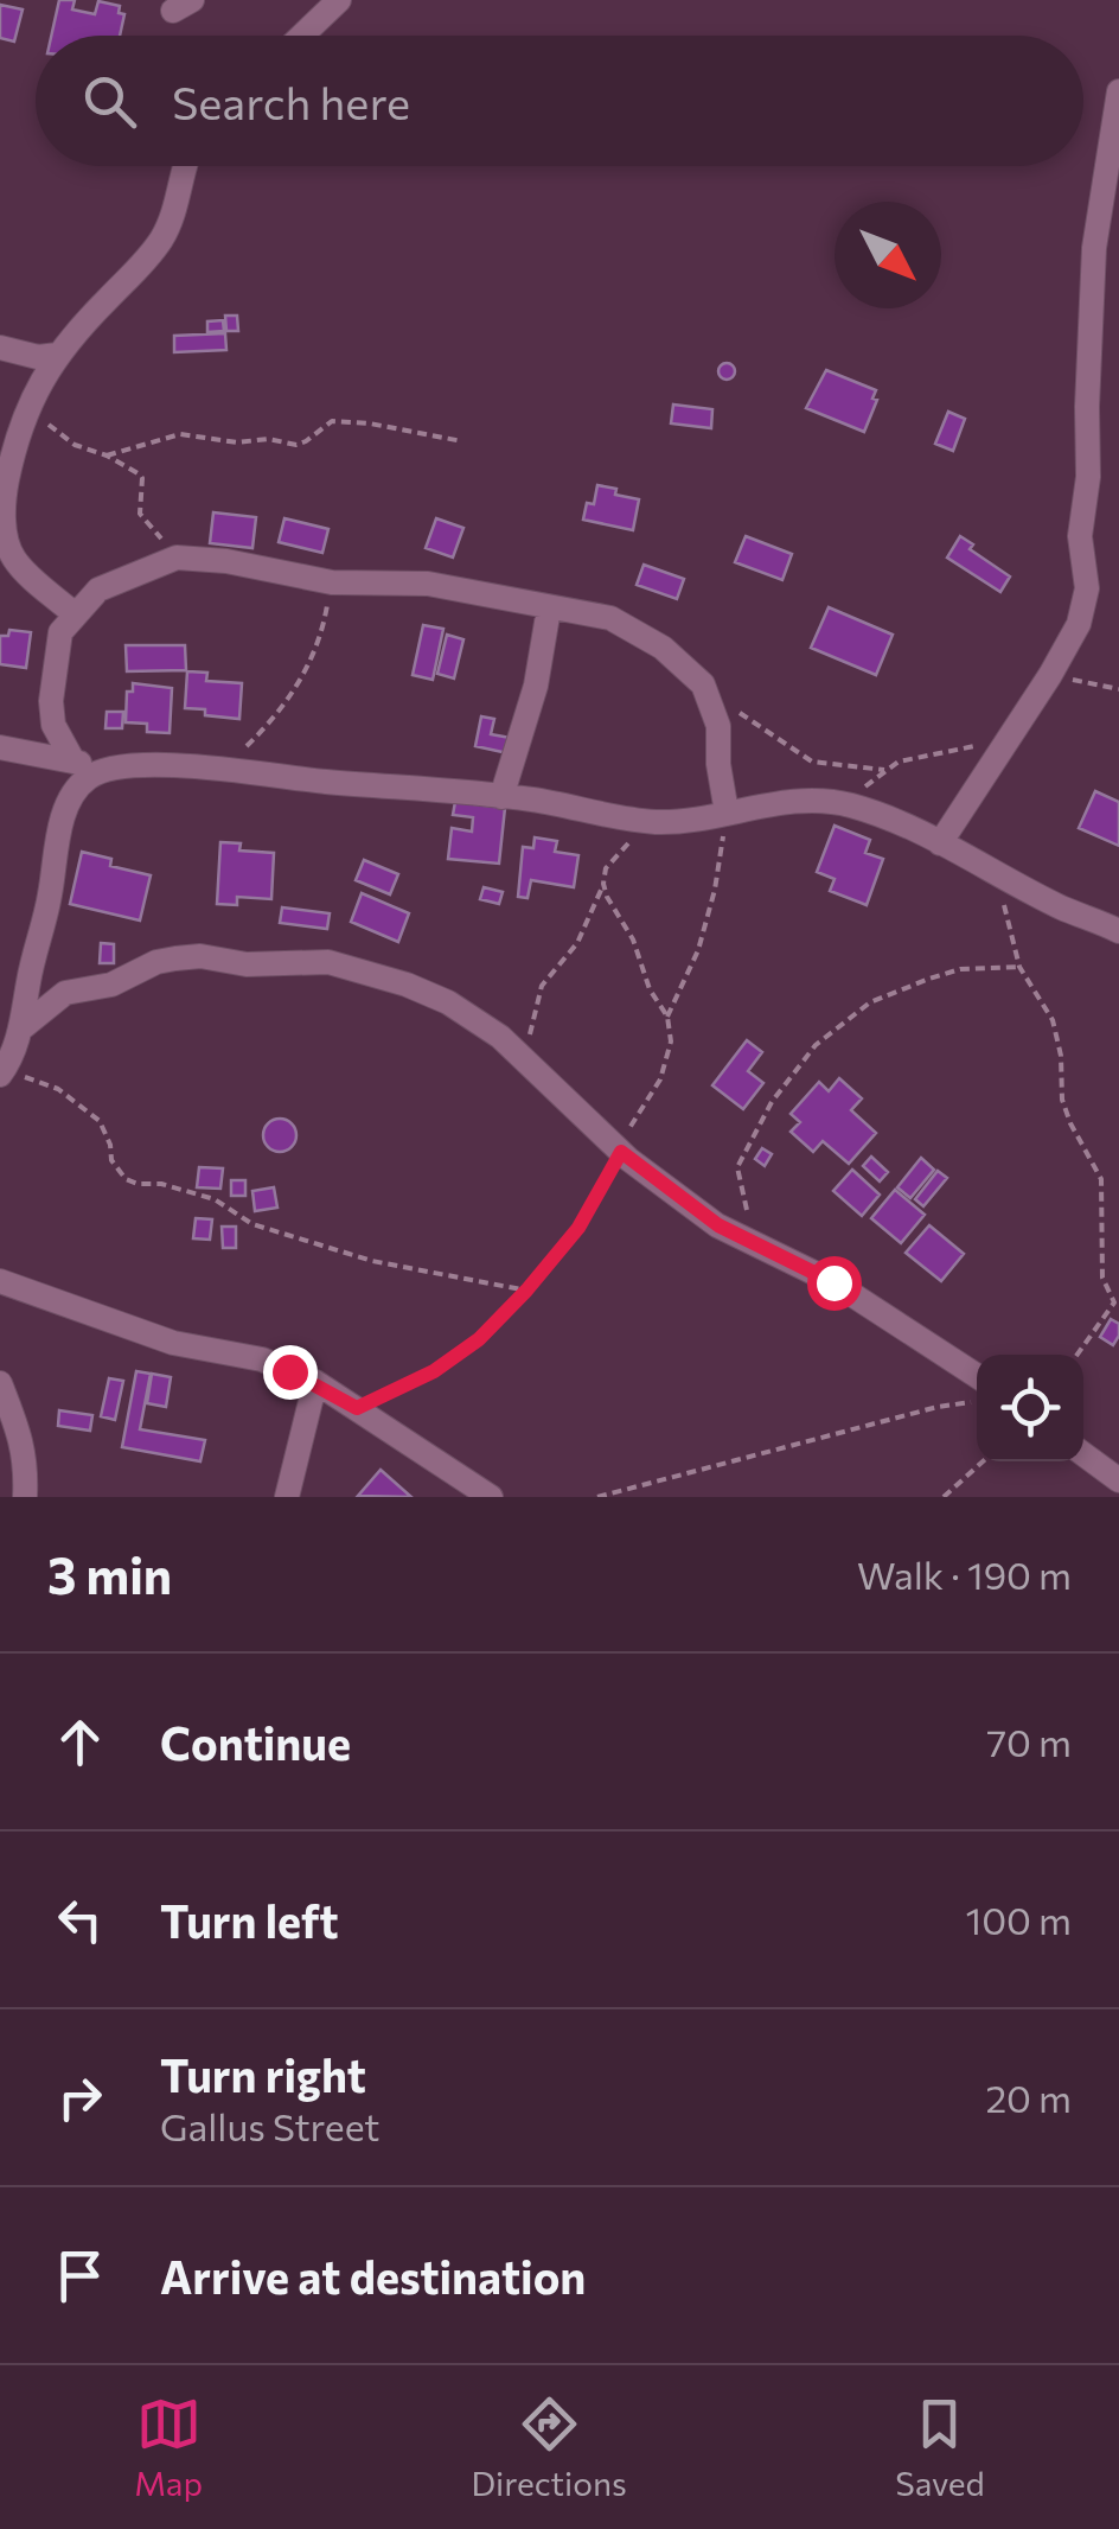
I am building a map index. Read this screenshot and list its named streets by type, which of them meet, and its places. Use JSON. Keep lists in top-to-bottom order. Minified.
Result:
{"north":"bottom right","page":{"search":"Search here","heading":["3 min","Walk · 190 m"],"list":[["Continue","70 m"],["Turn left","100 m"],["Turn right","Gallus Street","20 m"],"Arrive at destination"],"nav":["Map","Directions","Saved"]}}
